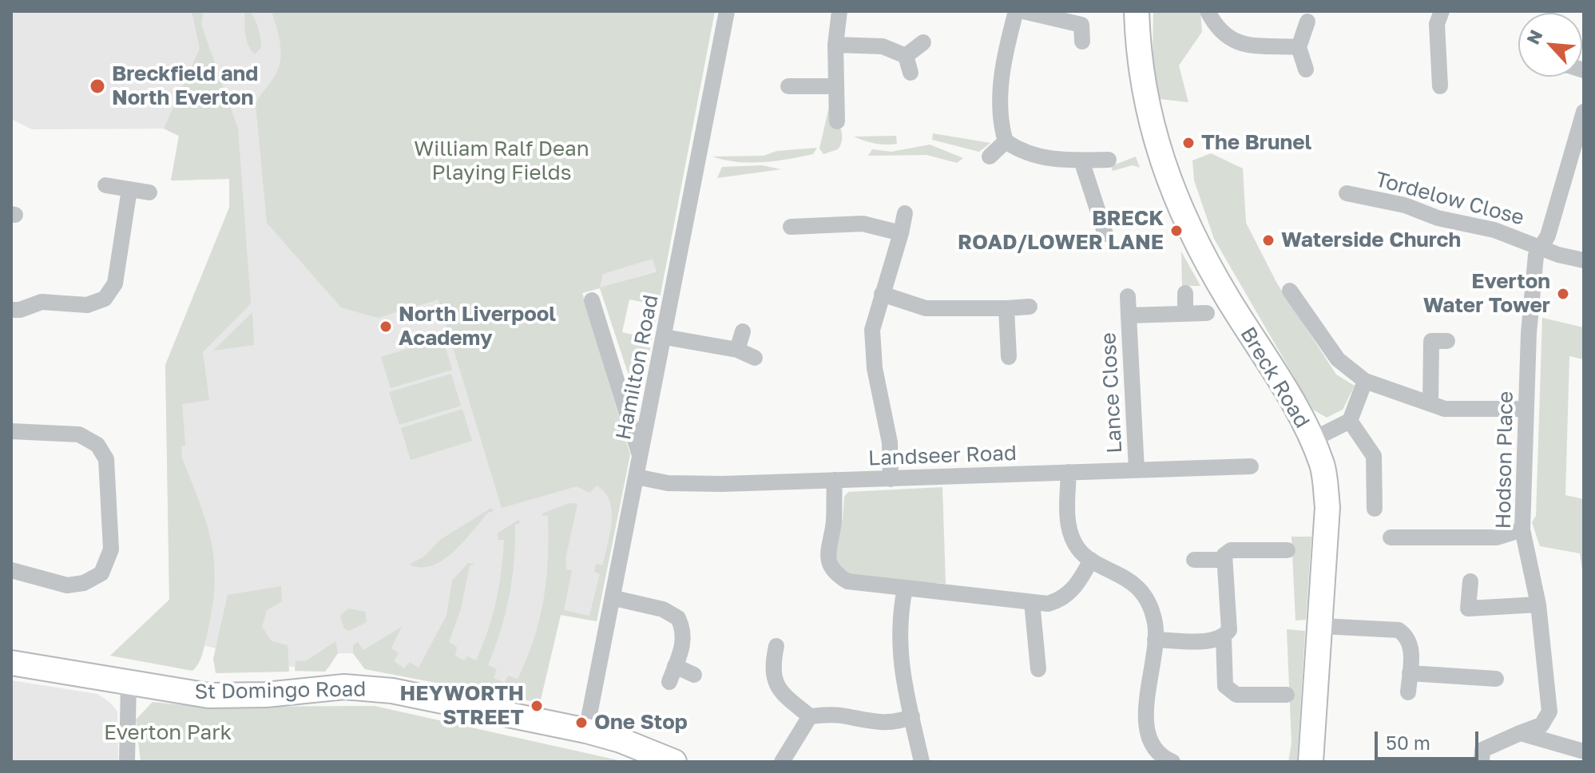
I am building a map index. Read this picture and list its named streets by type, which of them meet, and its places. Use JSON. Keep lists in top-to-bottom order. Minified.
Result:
{"streets":{"main road":["Breck Road","St Domingo Road"],"street":["Tordelow Close","Hamilton Road","Lance Close","Landseer Road","Hodson Place"]},"crossings":[["Tordelow Close","Hodson Place"],["Hamilton Road","Landseer Road"],["Hamilton Road","St Domingo Road"],["Lance Close","Landseer Road"]],"parks":["William Ralf Dean Playing Fields","Everton Park"],"places":["Breckfield and North Everton","The Brunel","BRECK ROAD/LOWER LANE","Waterside Church","Everton Water Tower","North Liverpool Academy","HEYWORTH STREET","One Stop"],"scale_bar":"50 m","north":"top left"}
